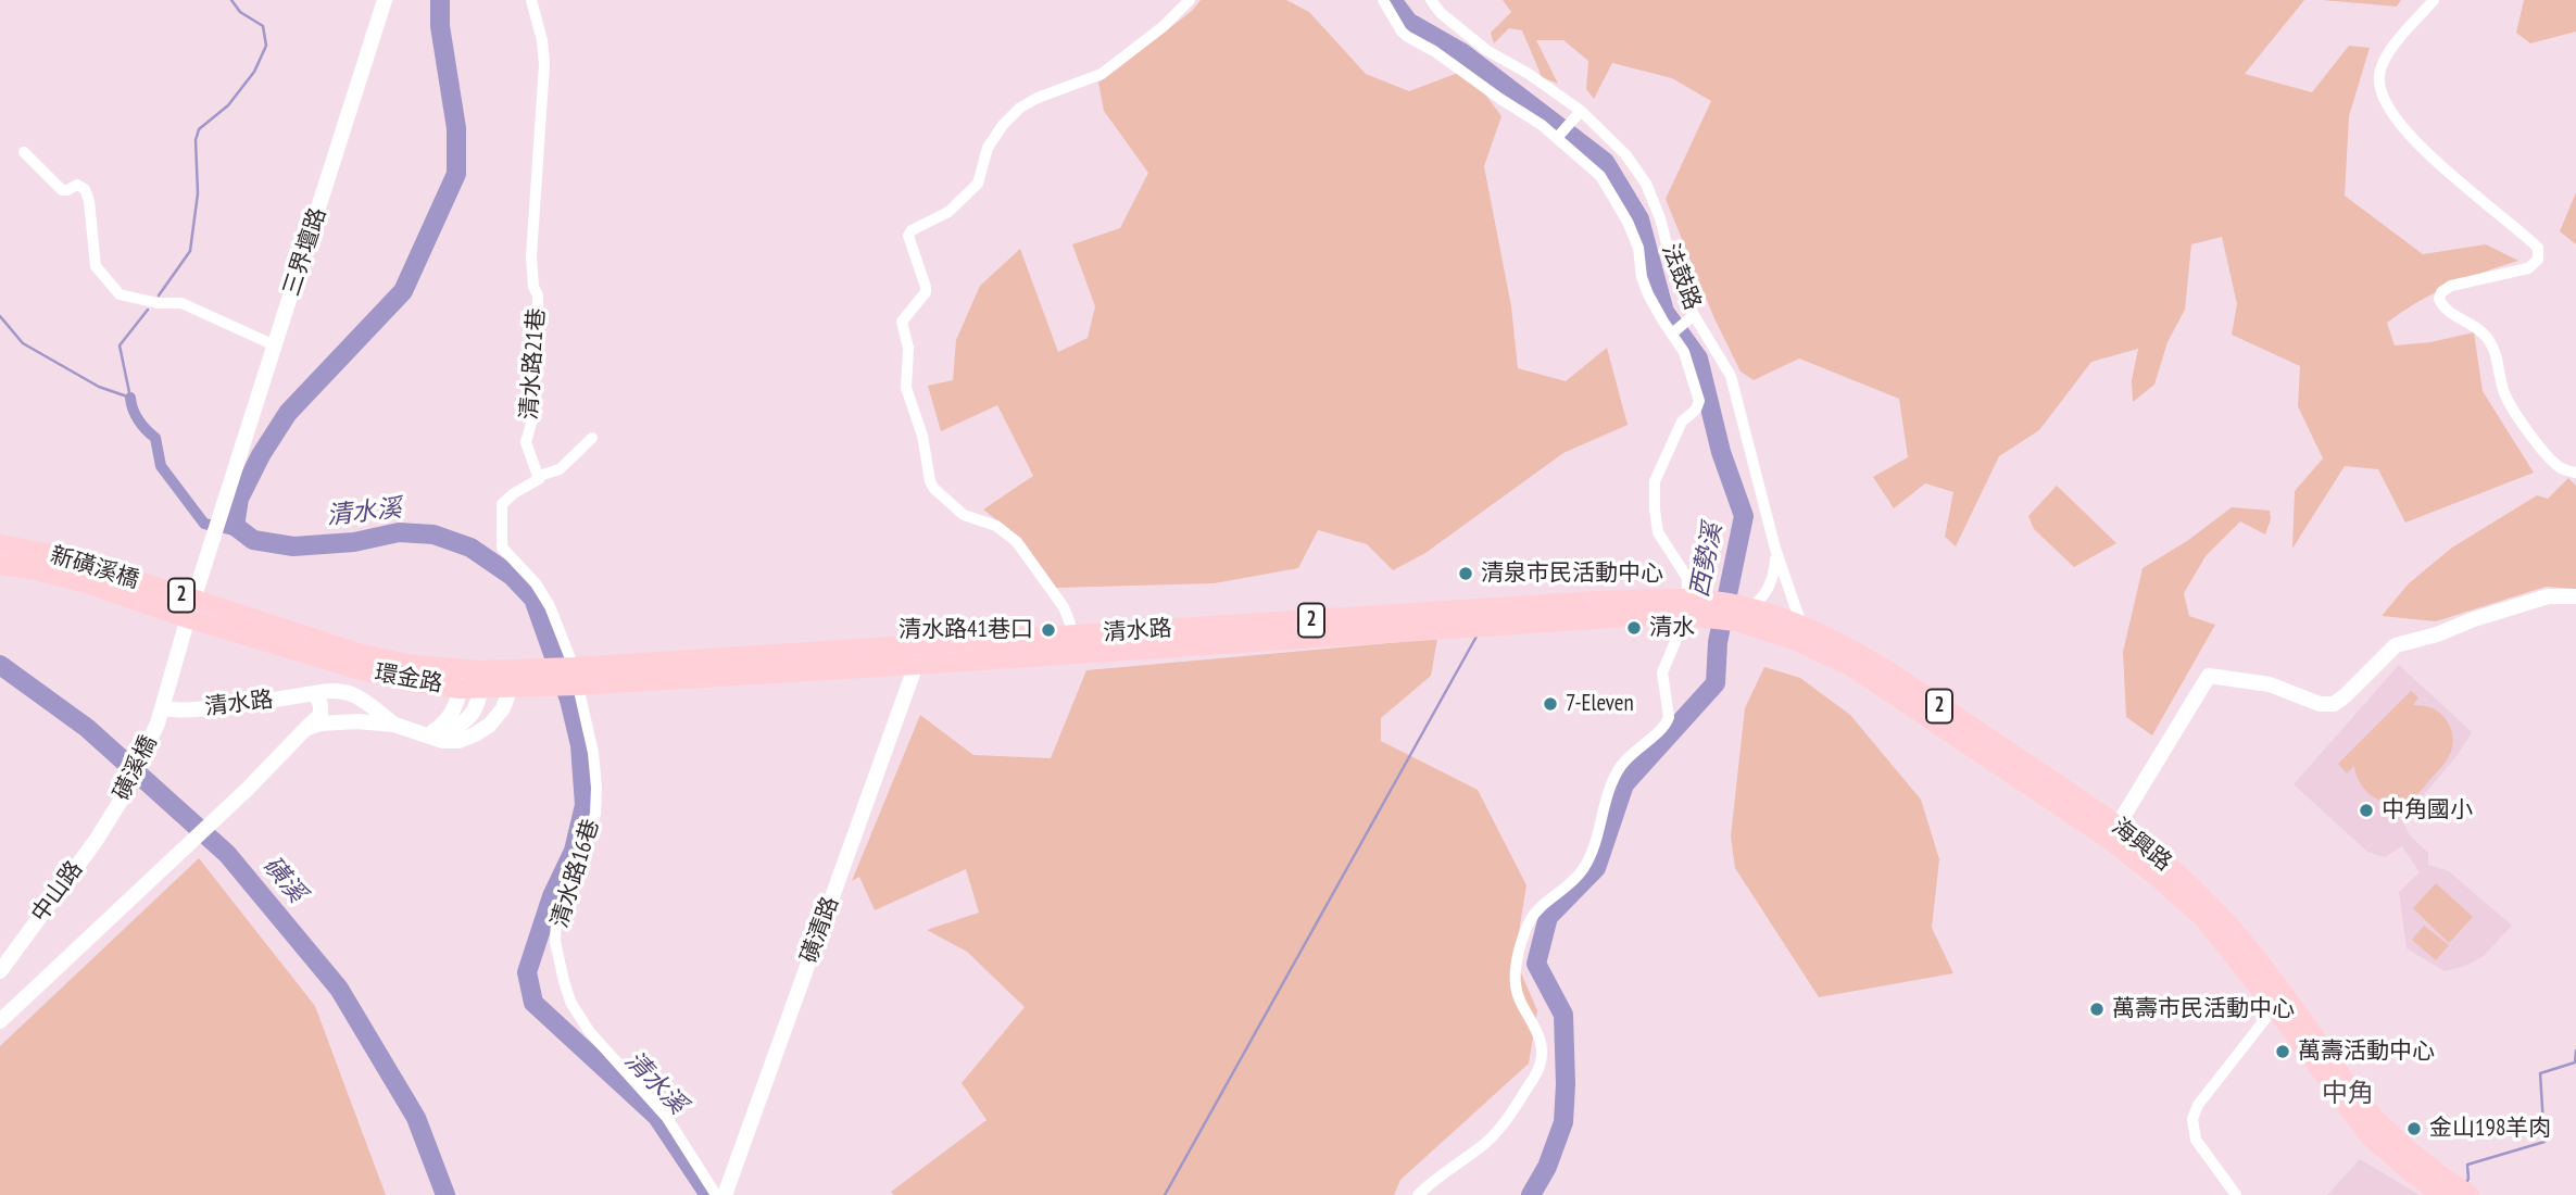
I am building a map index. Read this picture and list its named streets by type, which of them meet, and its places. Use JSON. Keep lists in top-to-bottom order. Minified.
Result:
{"streets":{"main road":["新磺溪橋","2","清水路","環金路","海興路"],"street":["三界壇路","法鼓路","清水路21巷","磺溪橋","清水路16巷","中山路","磺清路"]},"crossings":[["三界壇路","清水路"],["三界壇路","磺溪橋"],["法鼓路","海興路"],["新磺溪橋","環金路"],["2","清水路"],["2","海興路"],["清水路","環金路"],["清水路","磺溪橋"],["清水路","清水路16巷"],["清水路","磺清路"],["磺溪橋","中山路"]],"districts":["中角"],"water":["清水溪","西勢溪","磺溪"],"places":["清泉市民活動中心","清水","清水路41巷口","7-Eleven","中角國小","萬壽市民活動中心","萬壽活動中心","金山198羊肉"]}
